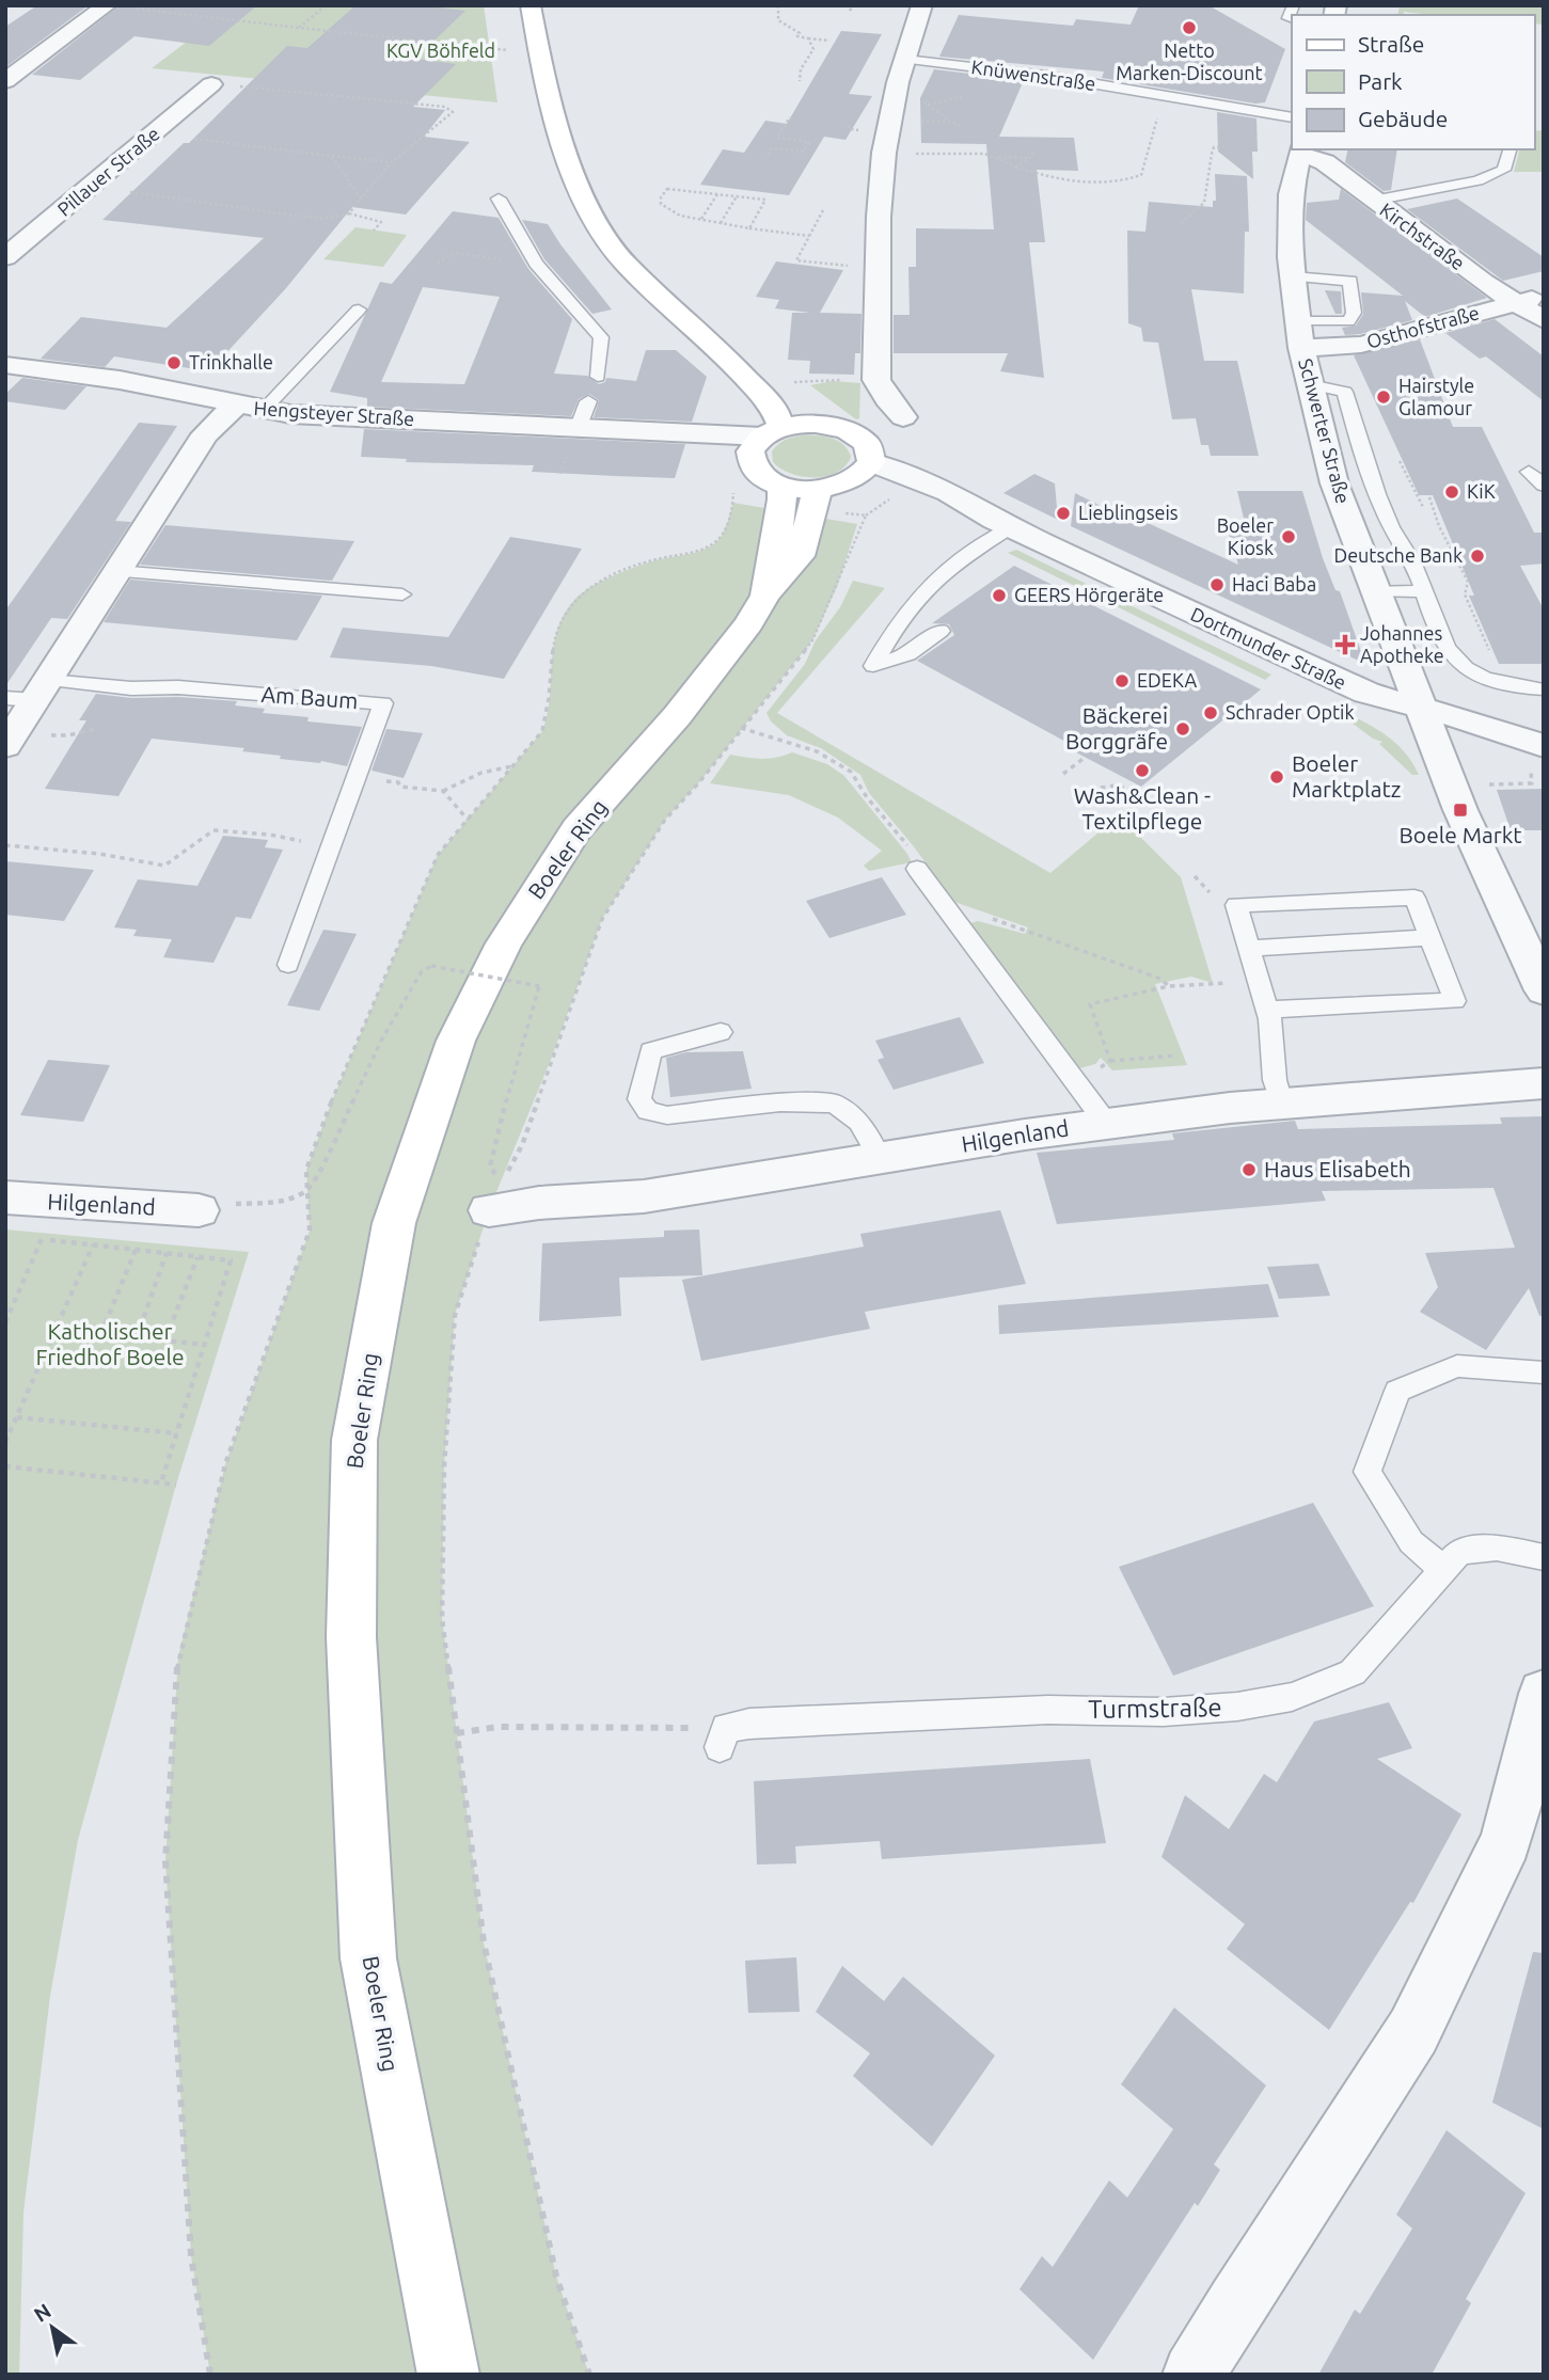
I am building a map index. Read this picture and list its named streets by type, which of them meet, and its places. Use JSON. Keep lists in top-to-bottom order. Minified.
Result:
{"streets":{"main road":["Boeler Ring"],"street":["Pillauer Straße","Kirchstraße","Osthofstraße","Hengsteyer Straße","Schwerter Straße","Dortmunder Straße","Hilgenland"],"lane":["Knüwenstraße","Am Baum","Turmstraße"]},"crossings":[["Kirchstraße","Osthofstraße"],["Kirchstraße","Schwerter Straße"],["Osthofstraße","Schwerter Straße"],["Schwerter Straße","Dortmunder Straße"]],"parks":["KGV Böhfeld","Katholischer Friedhof Boele"],"places":{"other":["Netto Marken-Discount","Trinkhalle","Hairstyle Glamour","KiK","Lieblingseis","Boeler Kiosk","Deutsche Bank","Haci Baba","GEERS Hörgeräte","EDEKA","Schrader Optik","Bäckerei Borggräfe","Wash&Clean - Textilpflege","Boeler Marktplatz","Haus Elisabeth"],"health":["Johannes Apotheke"],"transit":["Boele Markt"]},"legend":["Straße","Park","Gebäude"],"north":"top left"}
